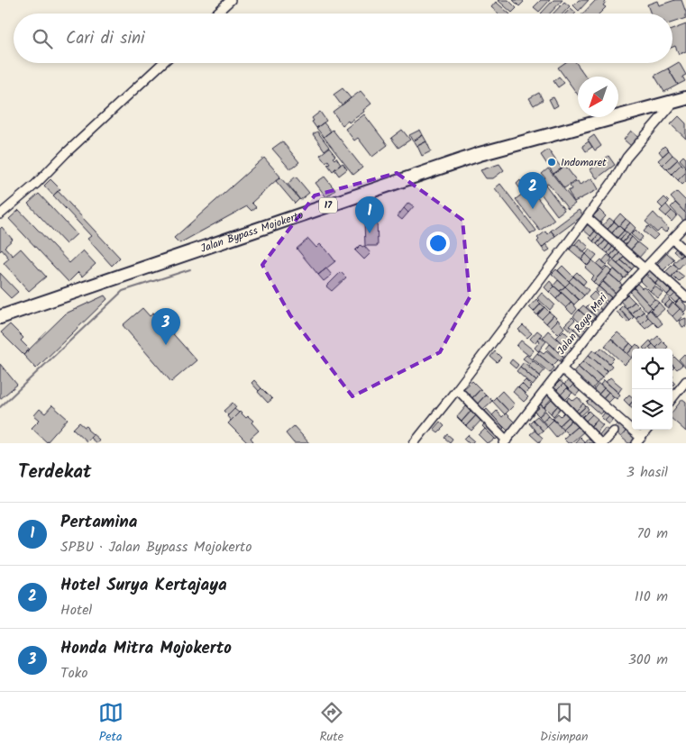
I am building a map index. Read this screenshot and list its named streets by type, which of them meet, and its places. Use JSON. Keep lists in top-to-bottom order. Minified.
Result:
{"streets":{"highway":["17","Jalan Bypass Mojokerto"],"street":["Jalan Raya Meri"]},"places":["Indomaret"],"north":"bottom left","page":{"search":"Cari di sini","pins":["2","1","3"],"heading":["Terdekat","3 hasil"],"list":[{"mark":"1","name":"Pertamina","note":"SPBU · Jalan Bypass Mojokerto","value":"70 m"},{"mark":"2","name":"Hotel Surya Kertajaya","note":"Hotel","value":"110 m"},{"mark":"3","name":"Honda Mitra Mojokerto","note":"Toko","value":"300 m"}],"nav":["Peta","Rute","Disimpan"]}}
